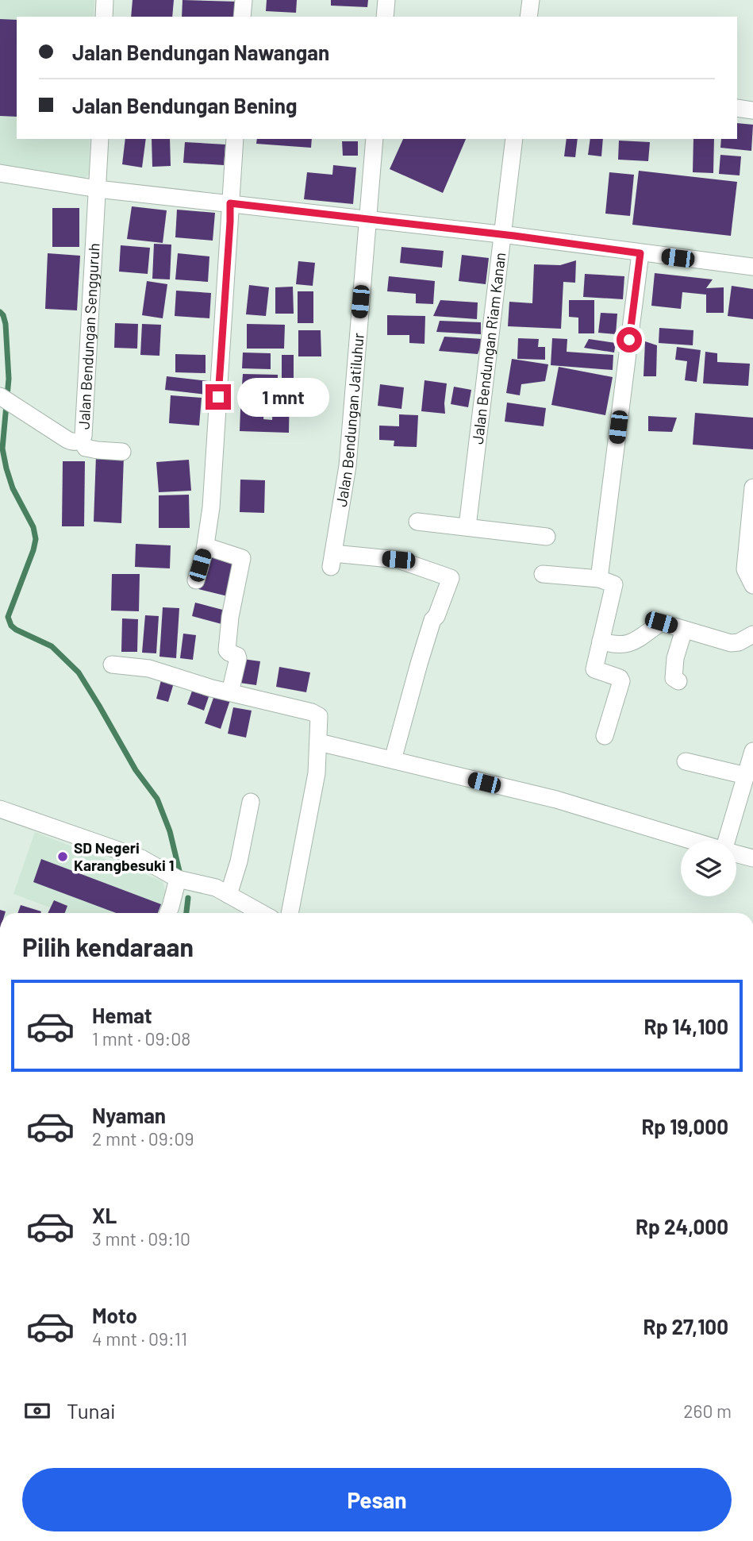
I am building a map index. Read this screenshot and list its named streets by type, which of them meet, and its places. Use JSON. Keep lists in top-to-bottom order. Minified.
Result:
{"streets":{"street":["Jalan Bendungan Sengguruh","Jalan Bendungan Riam Kanan","Jalan Bendungan Jatiluhur"]},"places":["SD Negeri Karangbesuki 1"],"page":{"banner":["Jalan Bendungan Nawangan","Jalan Bendungan Bening"],"bubble":"1 mnt","heading":"Pilih kendaraan","list":[{"name":"Hemat","note":"1 mnt · 09:08","value":"Rp 14,100"},{"name":"Nyaman","note":"2 mnt · 09:09","value":"Rp 19,000"},{"name":"XL","note":"3 mnt · 09:10","value":"Rp 24,000"},{"name":"Moto","note":"4 mnt · 09:11","value":"Rp 27,100"}],"pay":["Tunai","260 m"],"buttons":"Pesan"}}
